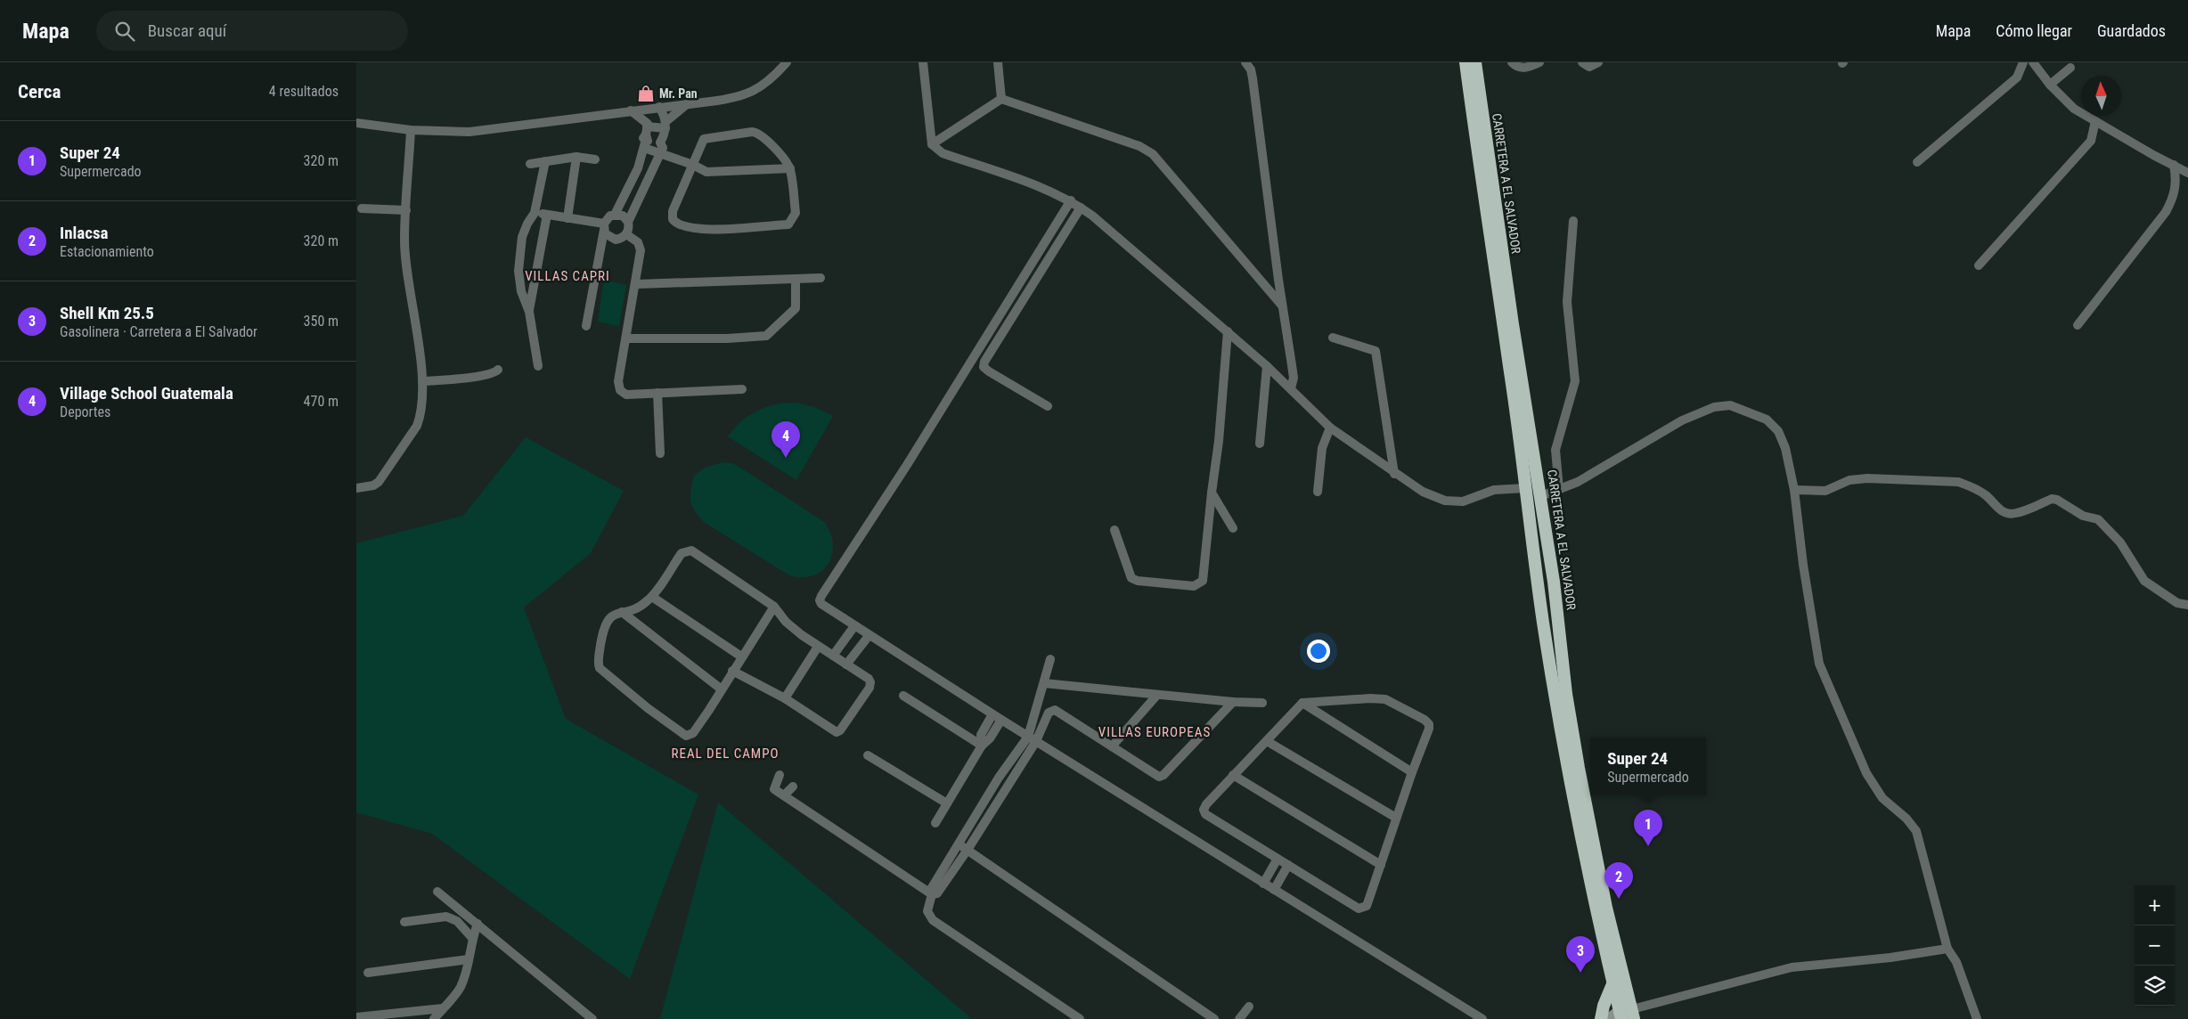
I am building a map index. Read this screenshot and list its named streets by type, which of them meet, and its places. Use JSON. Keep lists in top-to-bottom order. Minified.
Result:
{"streets":{"highway":["CARRETERA A EL SALVADOR"]},"districts":["VILLAS CAPRI","VILLAS EUROPEAS","REAL DEL CAMPO"],"places":{"shop":["Mr. Pan"]},"north":"top","page":{"header":"Mapa","search":"Buscar aquí","nav":["Mapa","Cómo llegar","Guardados"],"heading":["Cerca","4 resultados"],"list":[{"mark":"1","name":"Super 24","note":"Supermercado","value":"320 m"},{"mark":"2","name":"Inlacsa","note":"Estacionamiento","value":"320 m"},{"mark":"3","name":"Shell Km 25.5","note":"Gasolinera · Carretera a El Salvador","value":"350 m"},{"mark":"4","name":"Village School Guatemala","note":"Deportes","value":"470 m"}],"pins":["4","1","2","3"],"popup":["Super 24","Supermercado"],"map_buttons":["+","−"]}}
